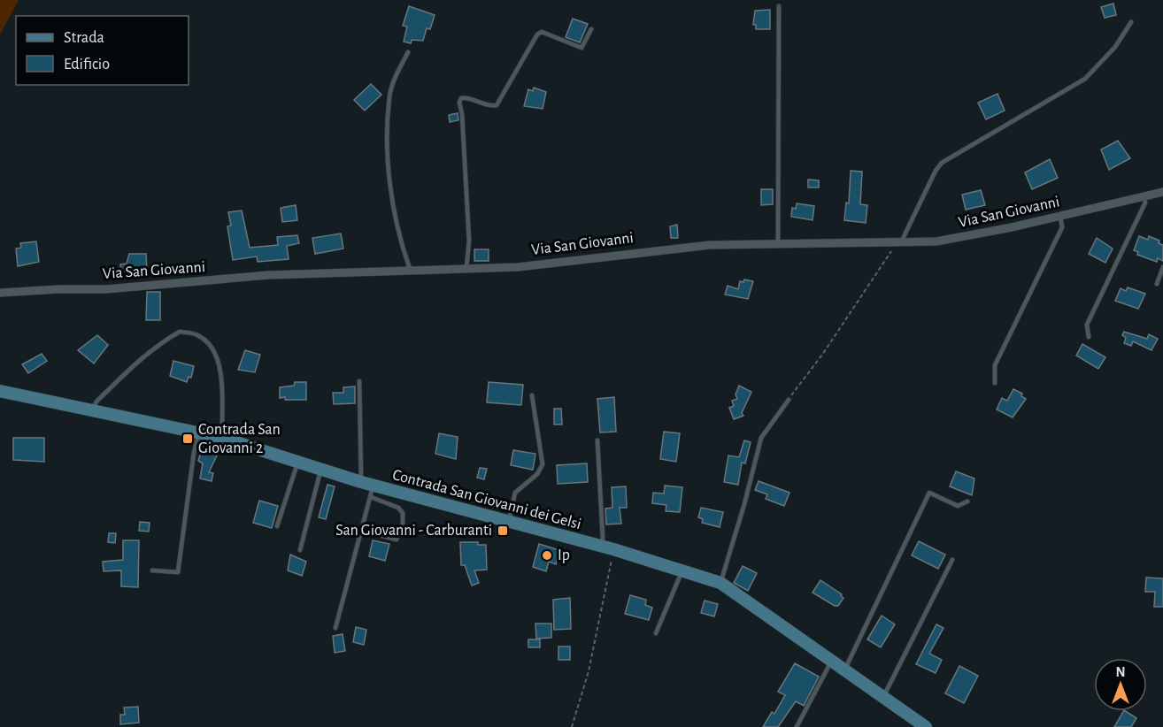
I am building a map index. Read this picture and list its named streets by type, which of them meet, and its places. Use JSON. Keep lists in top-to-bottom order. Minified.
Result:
{"streets":{"main road":["Contrada San Giovanni dei Gelsi"],"street":["Via San Giovanni"]},"places":{"transit":["Contrada San Giovanni 2","San Giovanni - Carburanti"],"other":["Ip"]},"legend":["Strada","Edificio"],"north":"top"}
